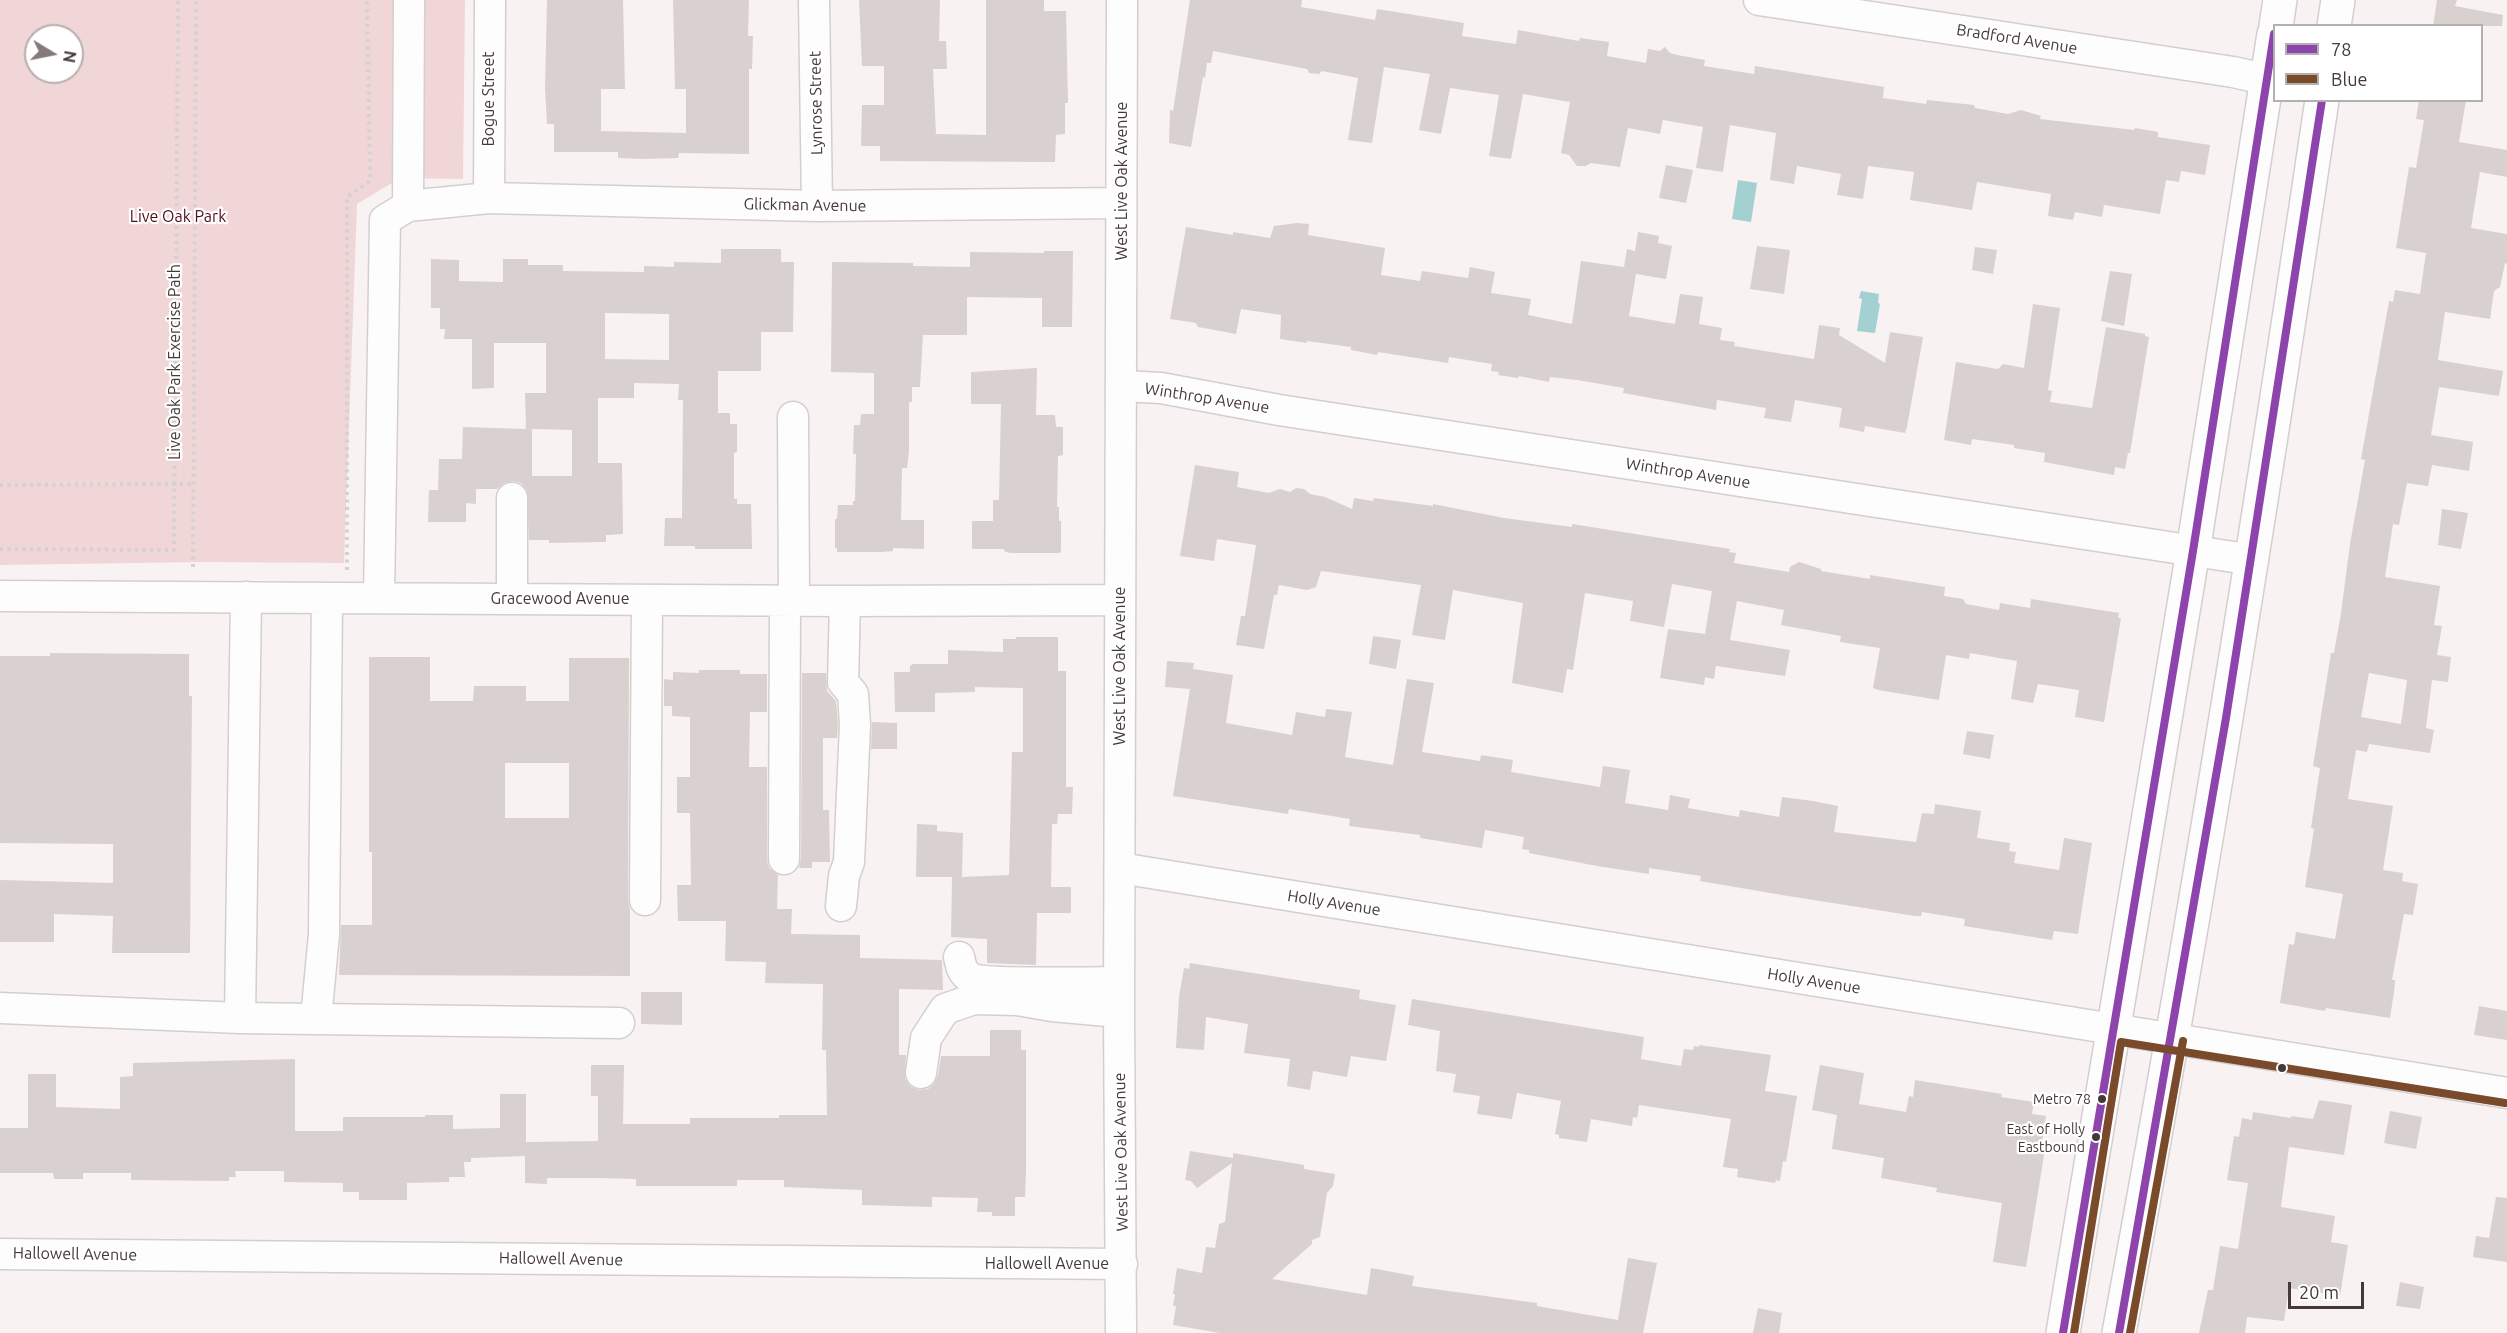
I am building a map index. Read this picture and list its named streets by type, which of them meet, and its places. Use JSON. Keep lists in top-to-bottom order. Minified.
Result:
{"streets":{"street":["Bradford Avenue","Bogue Street","Lynrose Street","West Live Oak Avenue","Glickman Avenue","Winthrop Avenue","Gracewood Avenue","Holly Avenue","Hallowell Avenue"],"path":["Live Oak Park Exercise Path"]},"crossings":[["Bogue Street","Glickman Avenue"],["Lynrose Street","Glickman Avenue"],["West Live Oak Avenue","Glickman Avenue"],["West Live Oak Avenue","Winthrop Avenue"],["West Live Oak Avenue","Gracewood Avenue"],["West Live Oak Avenue","Holly Avenue"],["West Live Oak Avenue","Hallowell Avenue"]],"parks":["Live Oak Park"],"places":["Metro 78","East of Holly Eastbound"],"lines":["transit line 78","transit line Blue"],"legend":["78","Blue"],"scale_bar":"20 m","north":"right"}
